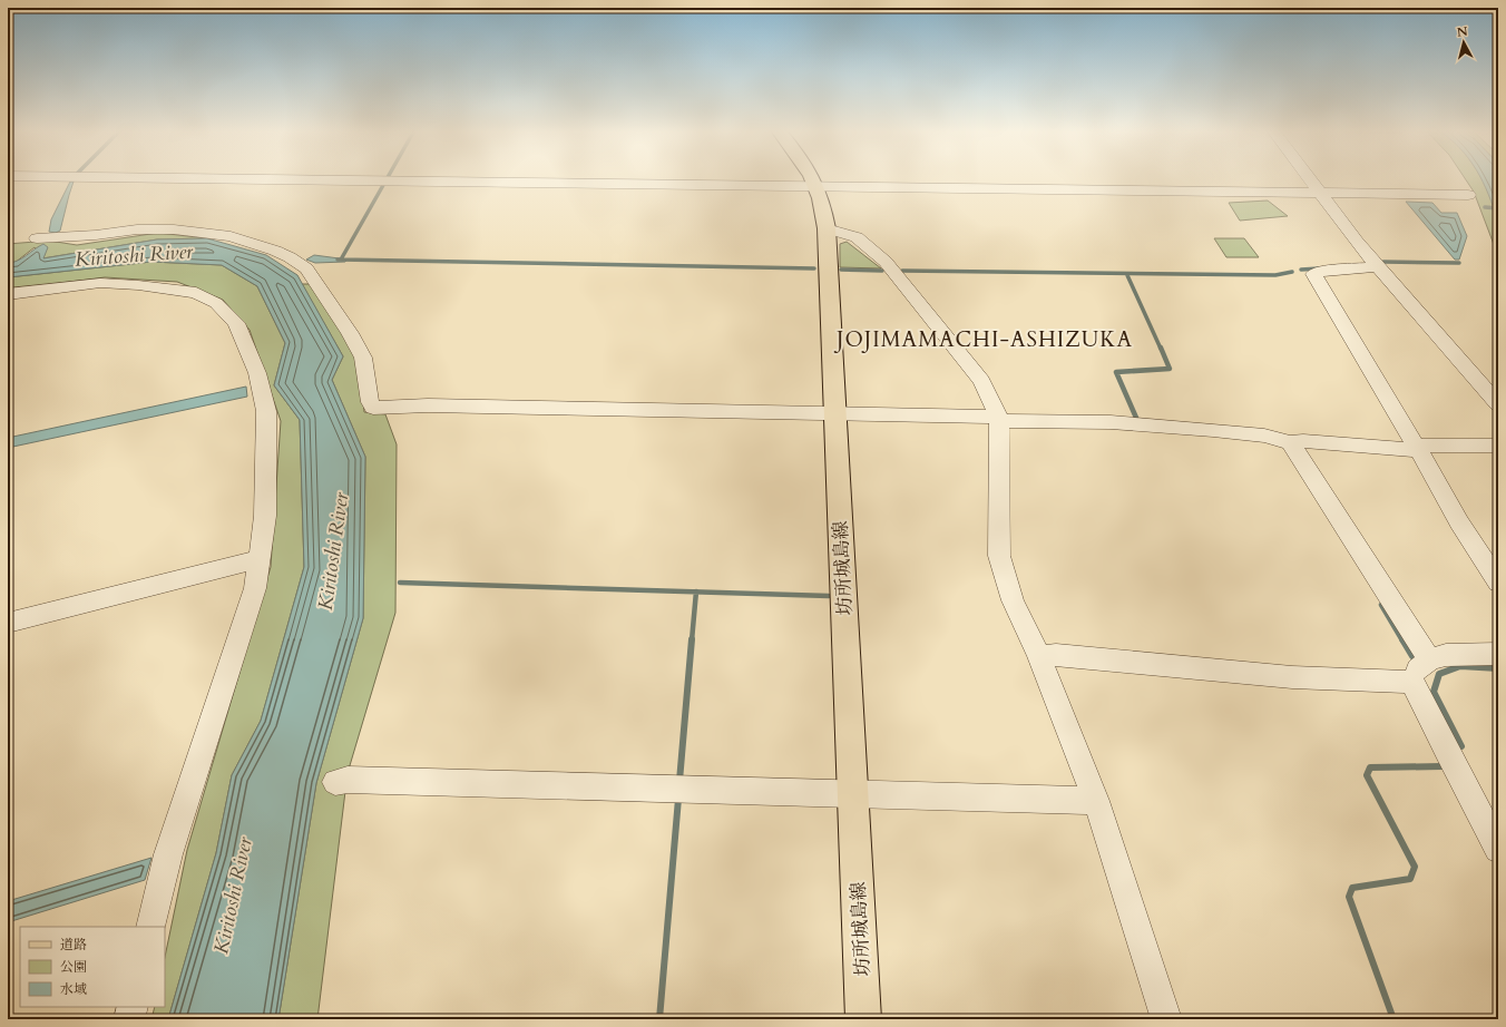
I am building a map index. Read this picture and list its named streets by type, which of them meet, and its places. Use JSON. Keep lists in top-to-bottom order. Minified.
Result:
{"streets":{"main road":["坊所城島線"]},"districts":["JOJIMAMACHI-ASHIZUKA"],"water":["Kiritoshi River"],"legend":["道路","公園","水域"],"north":"top"}
